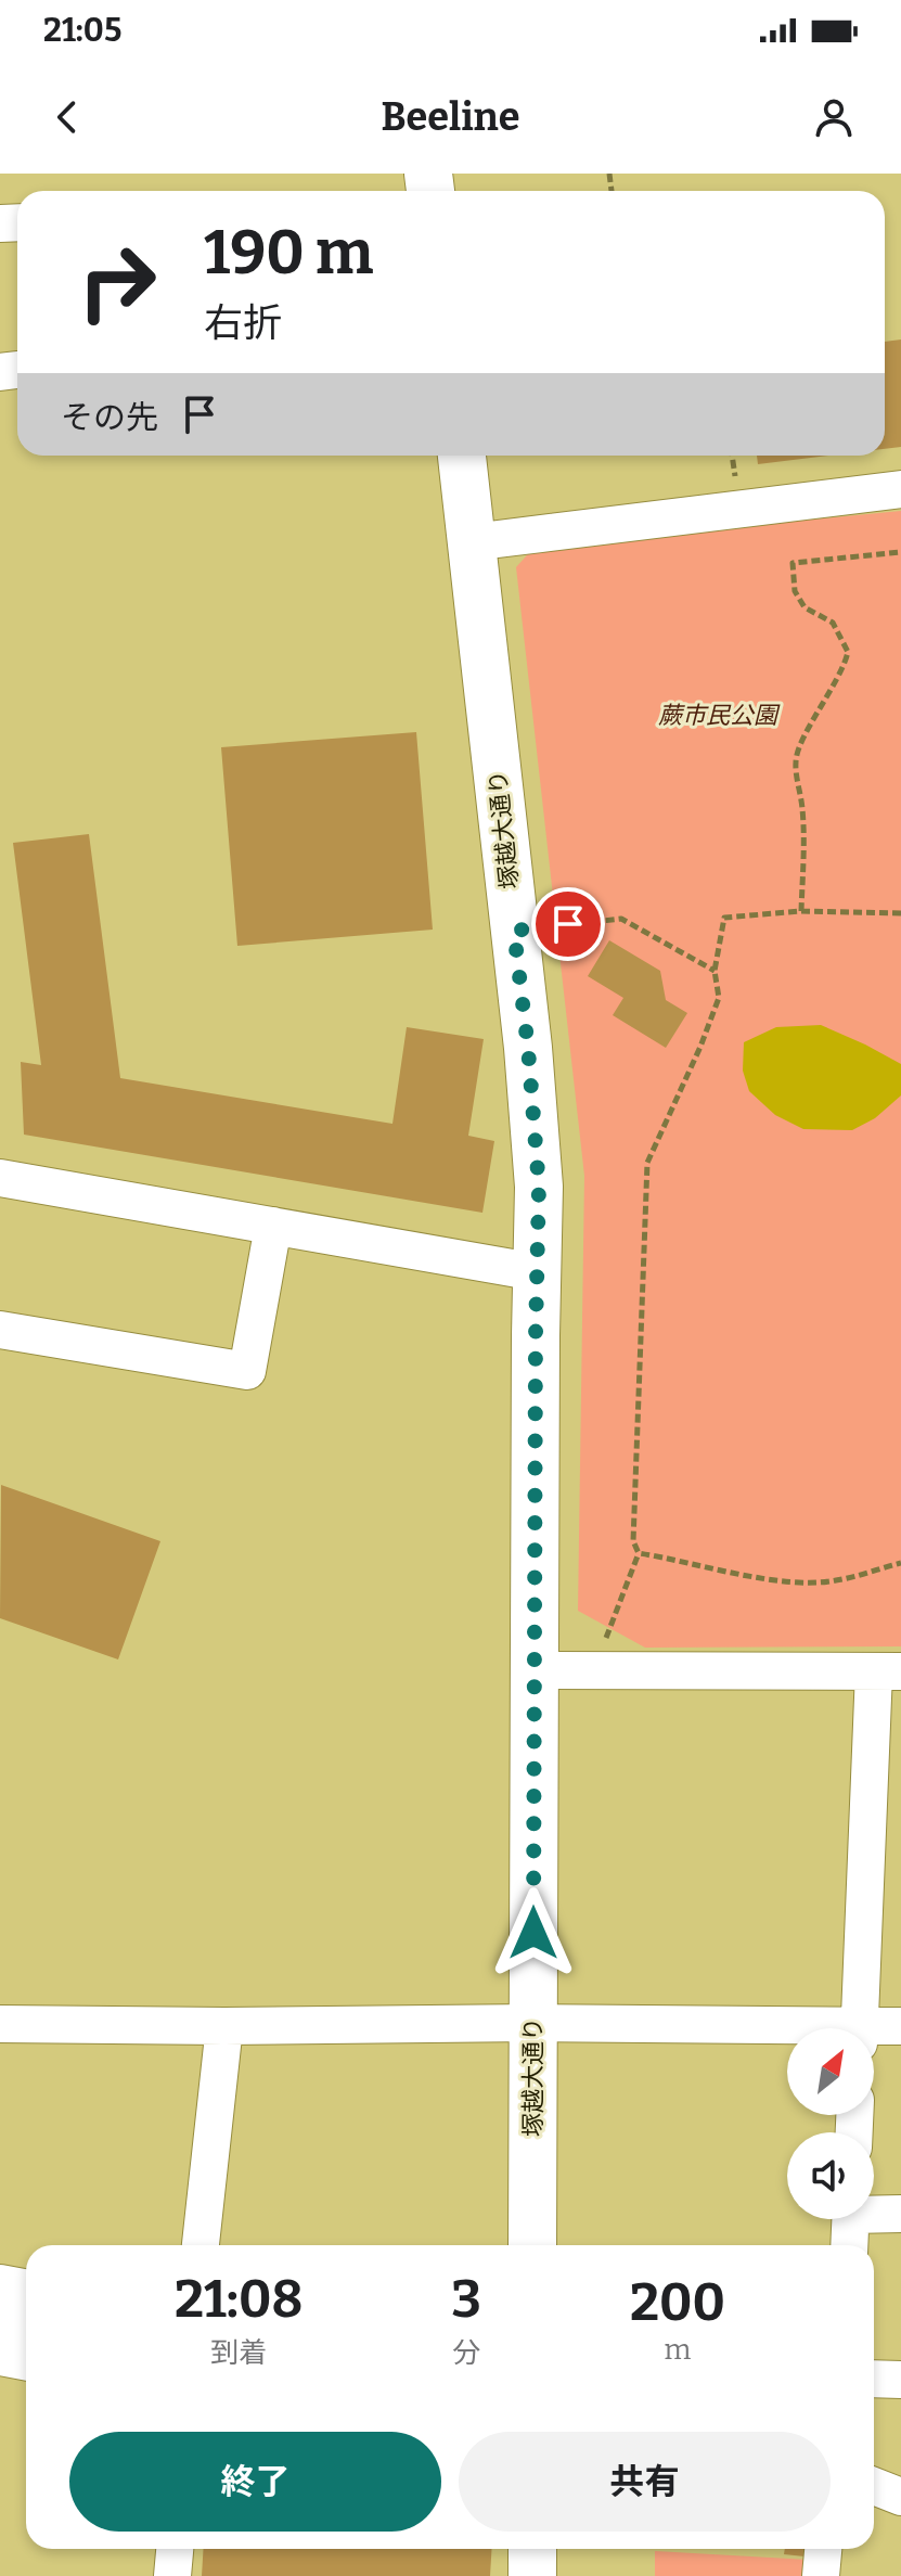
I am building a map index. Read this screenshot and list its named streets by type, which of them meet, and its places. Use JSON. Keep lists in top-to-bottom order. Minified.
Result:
{"streets":{"street":["塚越大通り"]},"parks":["蕨市民公園"],"north":"top right","page":{"status":"21:05","header":"Beeline","turn":["190 m","右折"],"then":"その先","eta":["21:08","到着","3","分","200","m"],"buttons":["終了","共有"]}}
